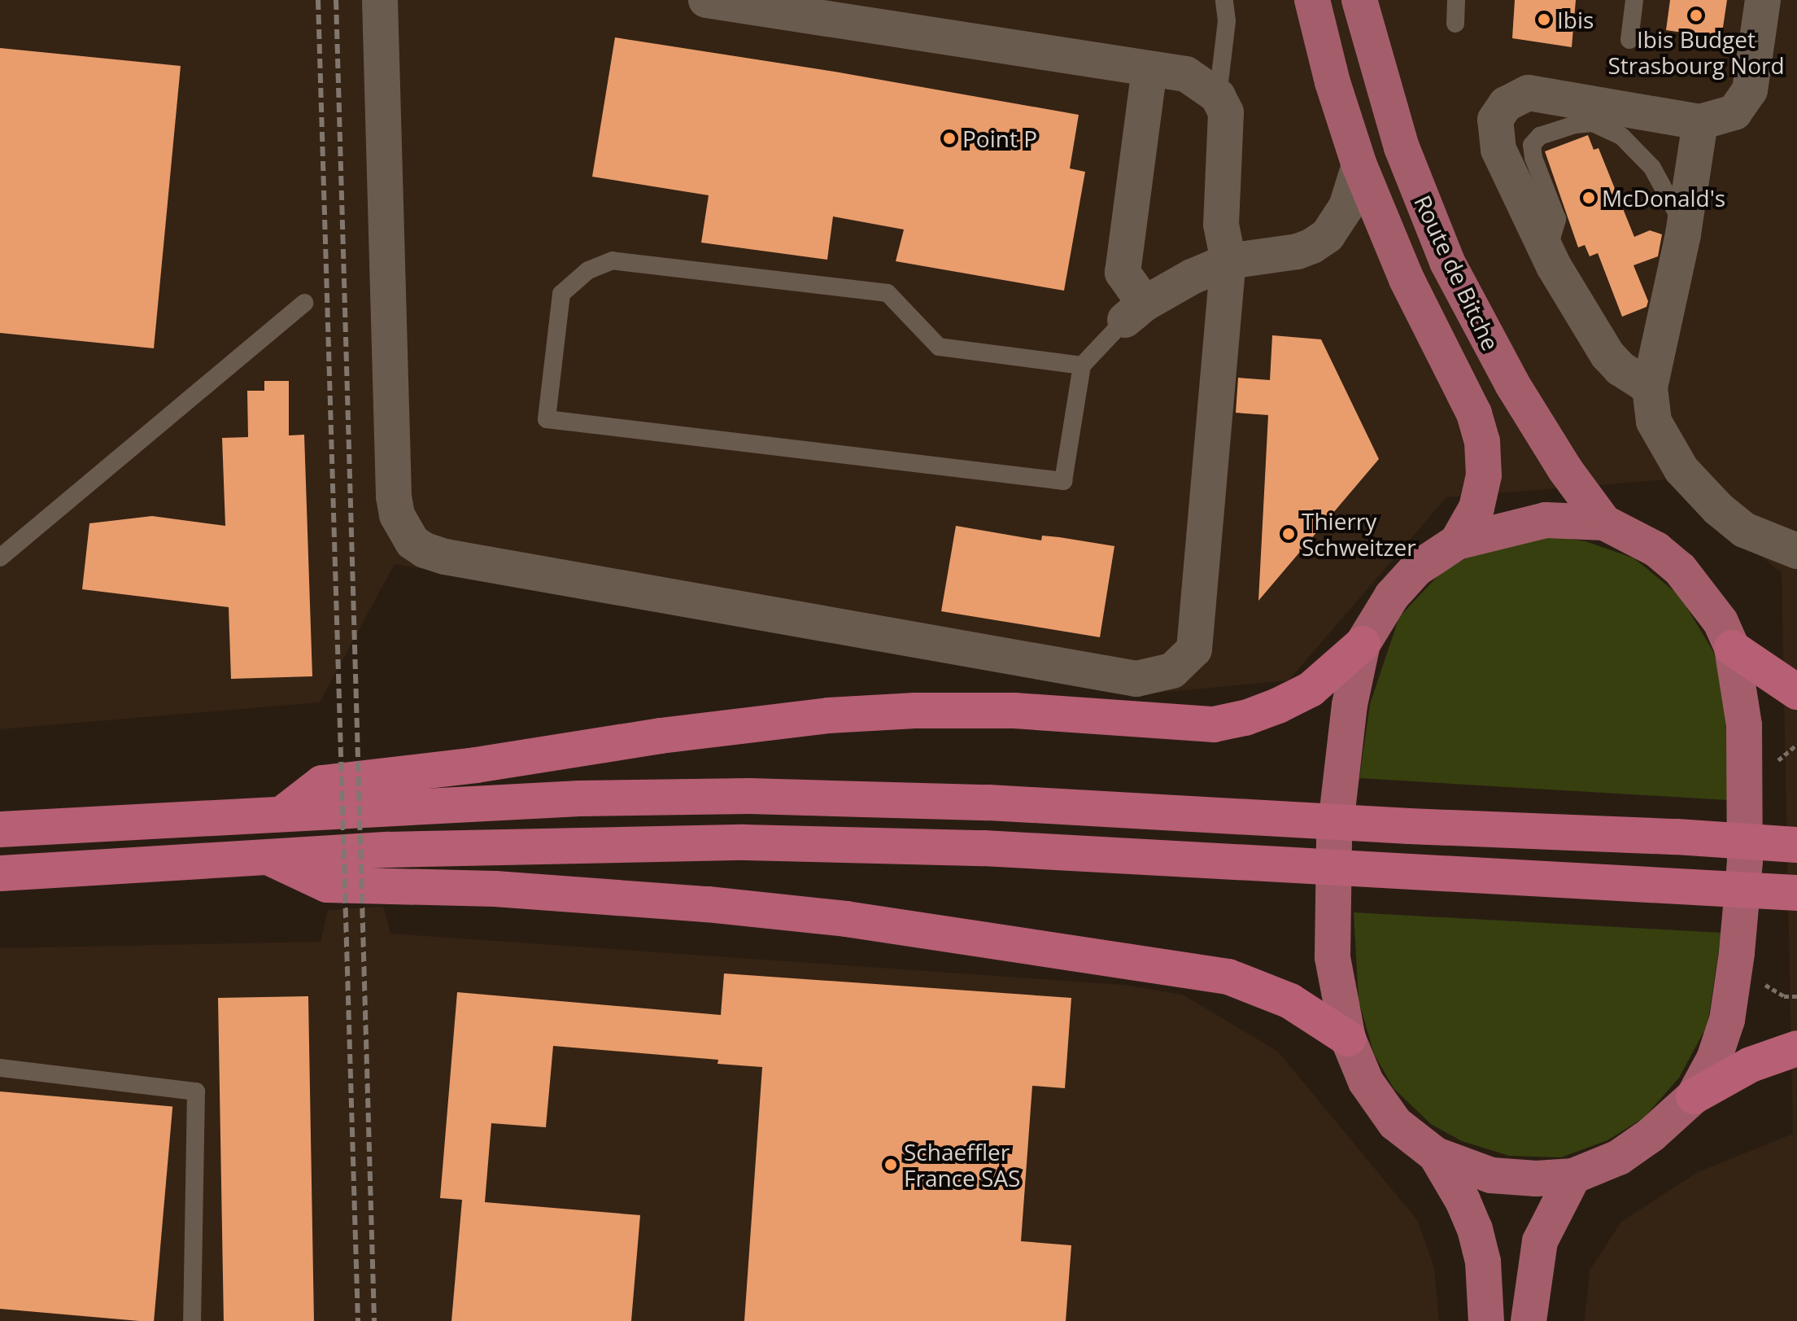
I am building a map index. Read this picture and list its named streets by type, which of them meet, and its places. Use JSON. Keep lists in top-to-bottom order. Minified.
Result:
{"streets":{"main road":["Route de Bitche"]},"places":["Ibis Budget Strasbourg Nord","Ibis","Point P","McDonald's","Thierry Schweitzer","Schaeffler France SAS"]}
